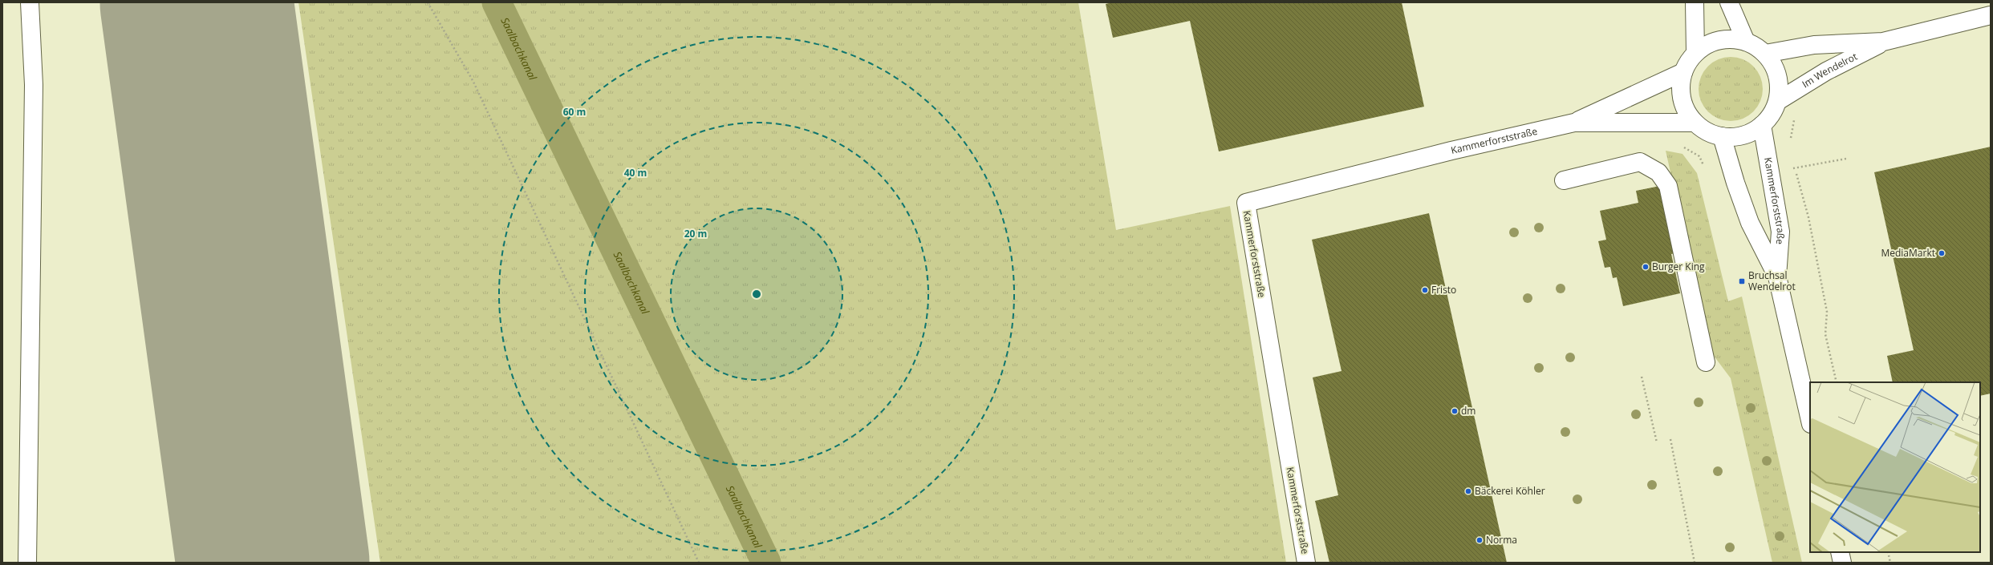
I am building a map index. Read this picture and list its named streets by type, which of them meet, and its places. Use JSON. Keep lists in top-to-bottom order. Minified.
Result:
{"streets":{"street":["Im Wendelrot","Kammerforststraße"]},"crossings":[["Im Wendelrot","Kammerforststraße"]],"water":["Saalbachkanal"],"places":{"other":["MediaMarkt","Burger King","Fristo","dm","Bäckerei Köhler","Norma"],"transit":["Bruchsal Wendelrot"]},"rings":["60 m","40 m","20 m"]}
